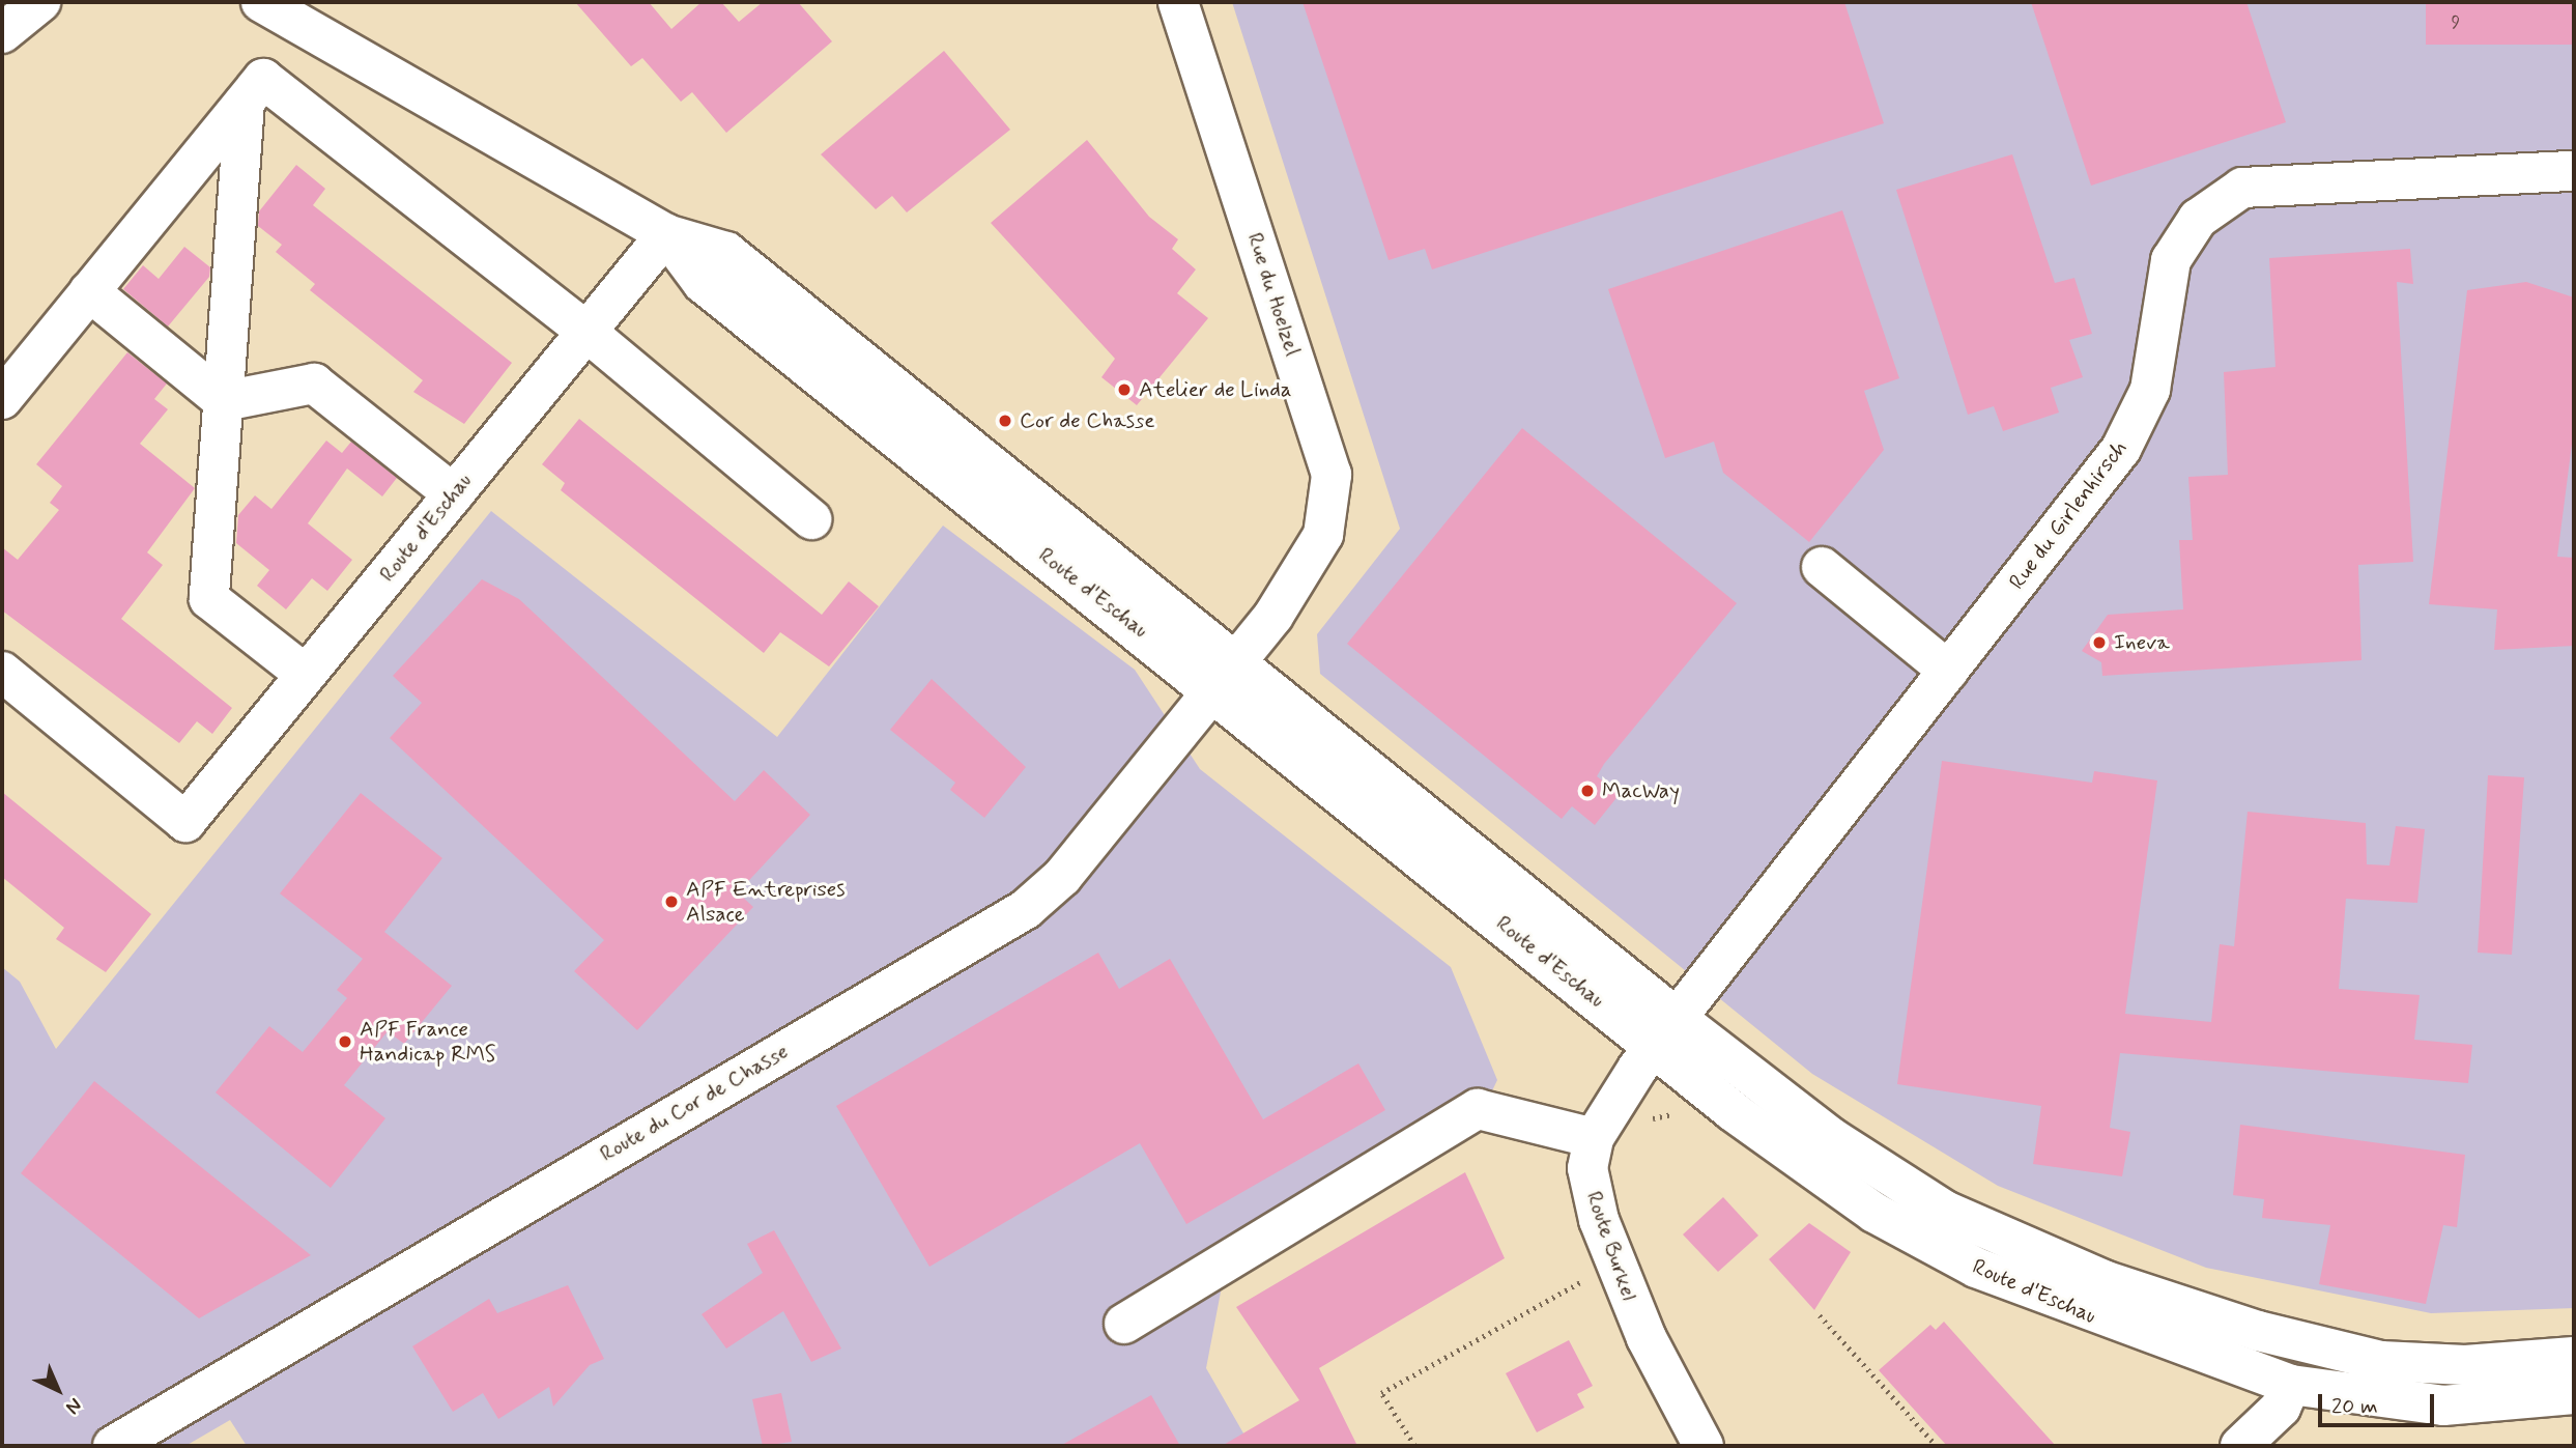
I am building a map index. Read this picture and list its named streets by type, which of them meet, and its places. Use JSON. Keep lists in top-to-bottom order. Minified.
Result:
{"streets":{"street":["Rue du Hoelzel","Rue du Girlenhirsch","Route d'Eschau","Route du Cor de Chasse","Route Burkel"]},"crossings":[["Rue du Hoelzel","Route d'Eschau"],["Rue du Hoelzel","Route du Cor de Chasse"],["Rue du Girlenhirsch","Route d'Eschau"],["Rue du Girlenhirsch","Route Burkel"],["Route d'Eschau","Route du Cor de Chasse"],["Route d'Eschau","Route Burkel"]],"places":["Atelier de Linda","Cor de Chasse","Ineva","MacWay","APF Entreprises Alsace","APF France Handicap RMS"],"house_numbers":["9"],"scale_bar":"20 m","north":"bottom right"}
